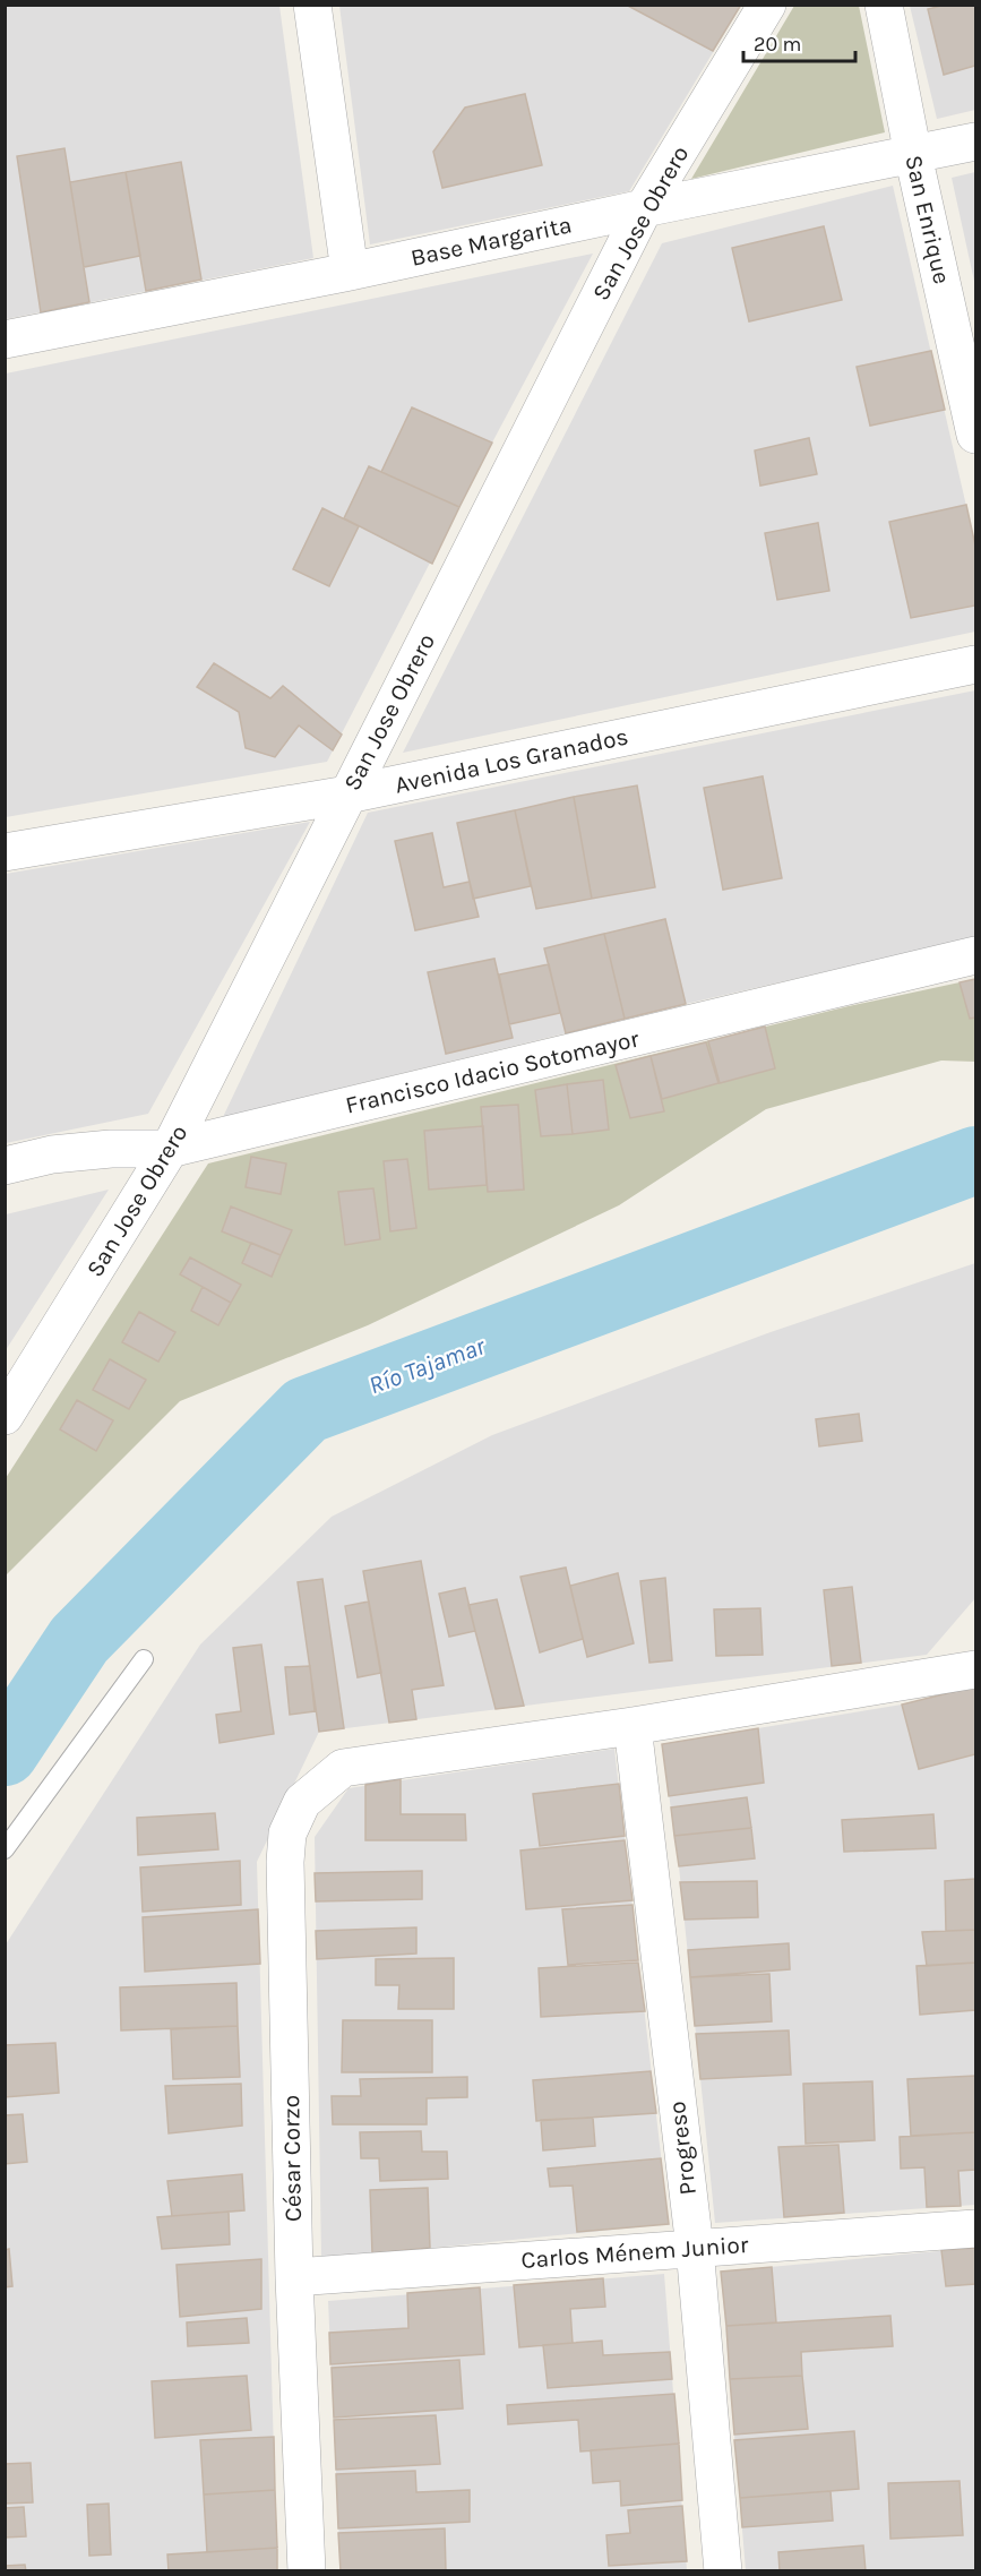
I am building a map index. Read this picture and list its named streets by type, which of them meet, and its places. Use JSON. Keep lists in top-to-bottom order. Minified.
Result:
{"streets":{"street":["San Enrique","San Jose Obrero","Base Margarita","Avenida Los Granados","Francisco Idacio Sotomayor","Progreso","César Corzo","Carlos Ménem Junior"]},"crossings":[["San Enrique","Base Margarita"],["San Jose Obrero","Base Margarita"],["San Jose Obrero","Avenida Los Granados"],["San Jose Obrero","Francisco Idacio Sotomayor"],["Progreso","César Corzo"],["Progreso","Carlos Ménem Junior"],["César Corzo","Carlos Ménem Junior"]],"water":["Río Tajamar"],"scale_bar":"20 m"}
